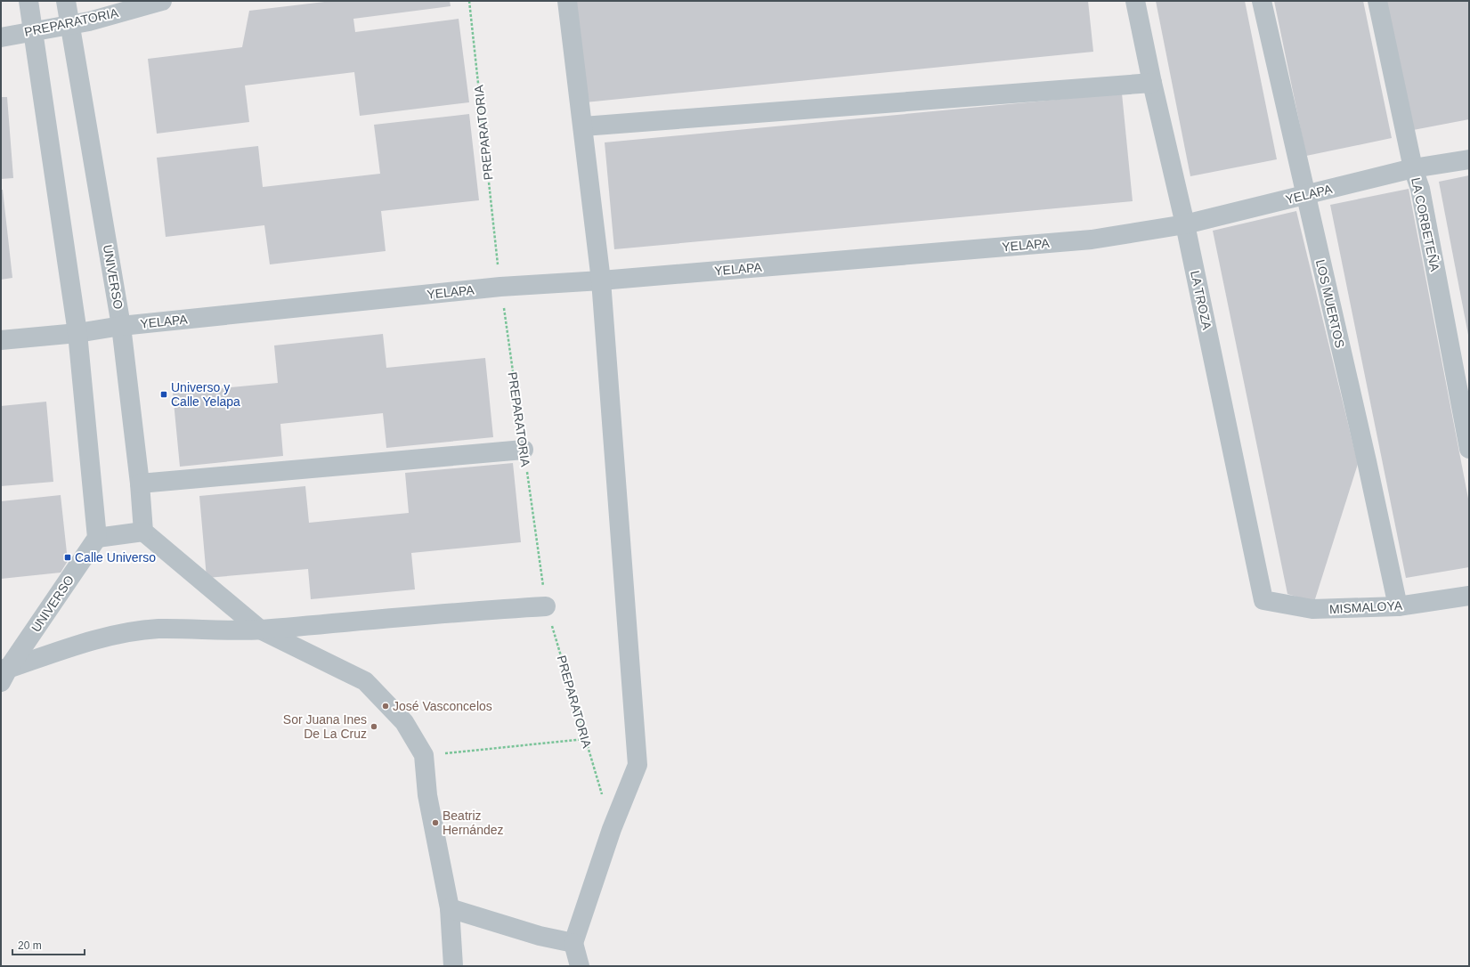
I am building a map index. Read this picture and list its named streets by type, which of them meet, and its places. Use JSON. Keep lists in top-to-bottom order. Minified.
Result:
{"streets":{"street":["PREPARATORIA","YELAPA","LA CORBETEÑA","UNIVERSO","LA TROZA","LOS MUERTOS","MISMALOYA"]},"crossings":[["PREPARATORIA","YELAPA"],["PREPARATORIA","UNIVERSO"],["YELAPA","LA CORBETEÑA"],["YELAPA","UNIVERSO"],["YELAPA","LA TROZA"],["YELAPA","LOS MUERTOS"],["LA TROZA","MISMALOYA"],["LOS MUERTOS","MISMALOYA"]],"places":{"transit":["Universo y Calle Yelapa","Calle Universo"],"other":["José Vasconcelos","Sor Juana Ines De La Cruz","Beatriz Hernández"]},"scale_bar":"20 m"}
